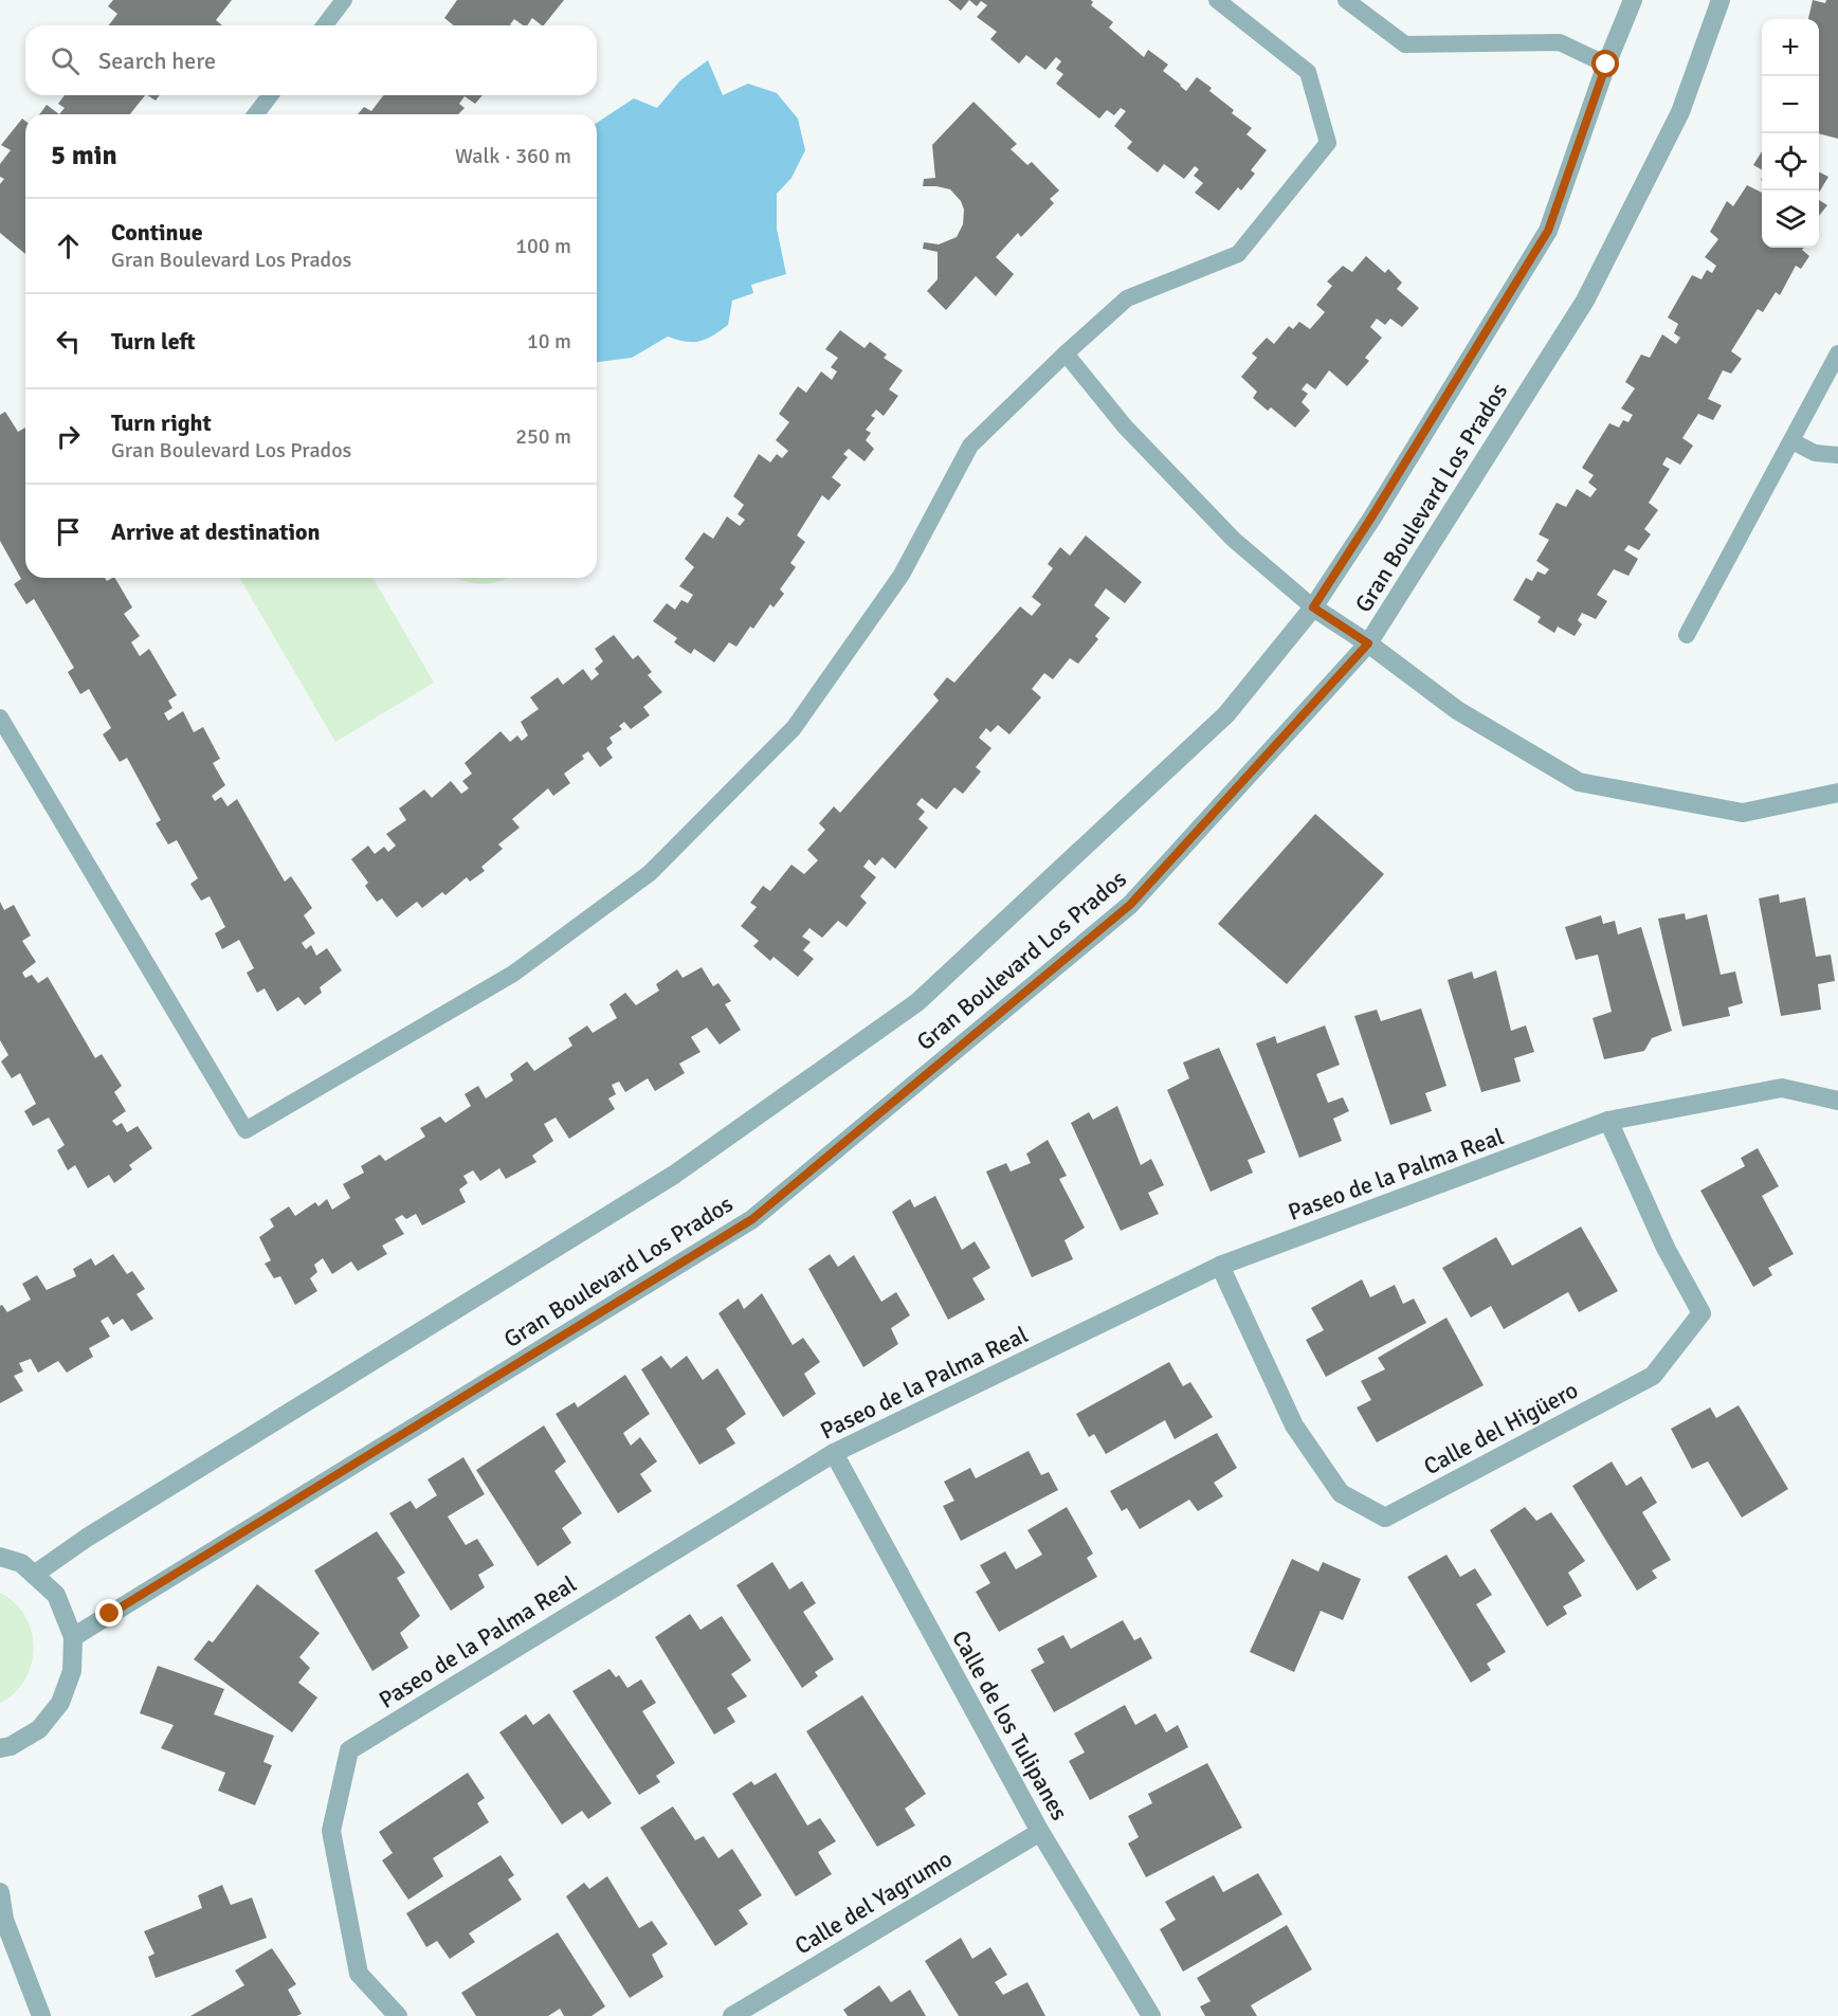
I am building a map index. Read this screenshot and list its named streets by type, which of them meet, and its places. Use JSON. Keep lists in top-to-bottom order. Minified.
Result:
{"streets":{"street":["Gran Boulevard Los Prados","Paseo de la Palma Real","Calle del Higüero","Calle de los Tulipanes","Calle del Yagrumo"]},"crossings":[["Paseo de la Palma Real","Calle del Higüero"],["Paseo de la Palma Real","Calle de los Tulipanes"],["Calle de los Tulipanes","Calle del Yagrumo"]],"page":{"map_buttons":["+","−"],"search":"Search here","heading":["5 min","Walk · 360 m"],"list":[["Continue","Gran Boulevard Los Prados","100 m"],["Turn left","10 m"],["Turn right","Gran Boulevard Los Prados","250 m"],"Arrive at destination"]}}
